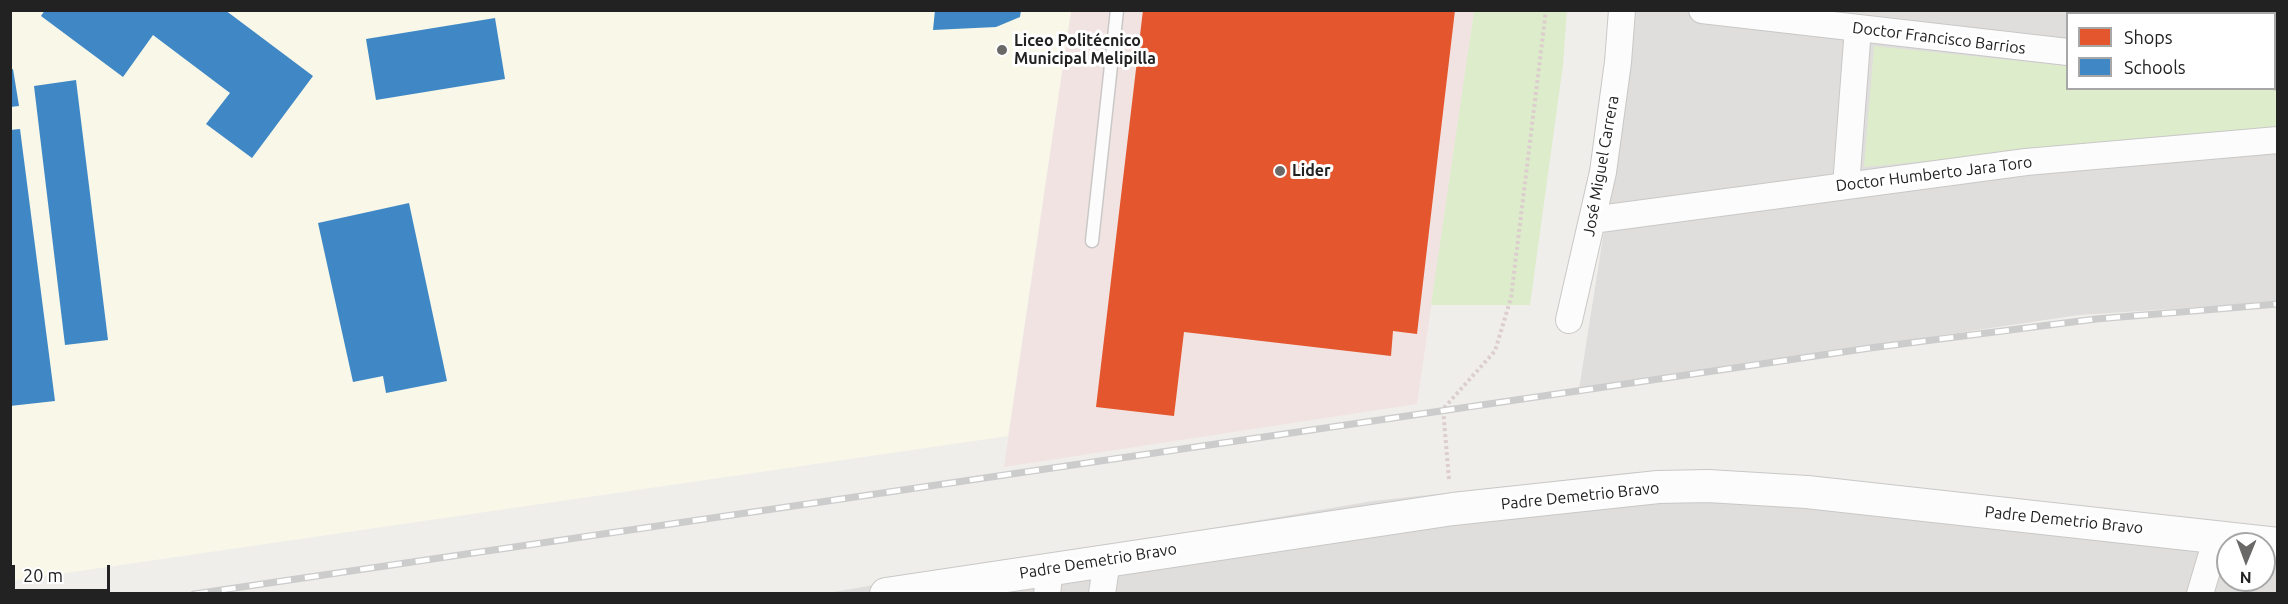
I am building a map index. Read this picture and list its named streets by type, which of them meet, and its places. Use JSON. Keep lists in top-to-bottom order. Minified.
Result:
{"streets":{"street":["Doctor Francisco Barrios","José Miguel Carrera","Doctor Humberto Jara Toro","Padre Demetrio Bravo"]},"crossings":[["José Miguel Carrera","Doctor Humberto Jara Toro"]],"places":["Liceo Politécnico Municipal Melipilla","Lider"],"legend":["Shops","Schools"],"scale_bar":"20 m","north":"bottom"}
